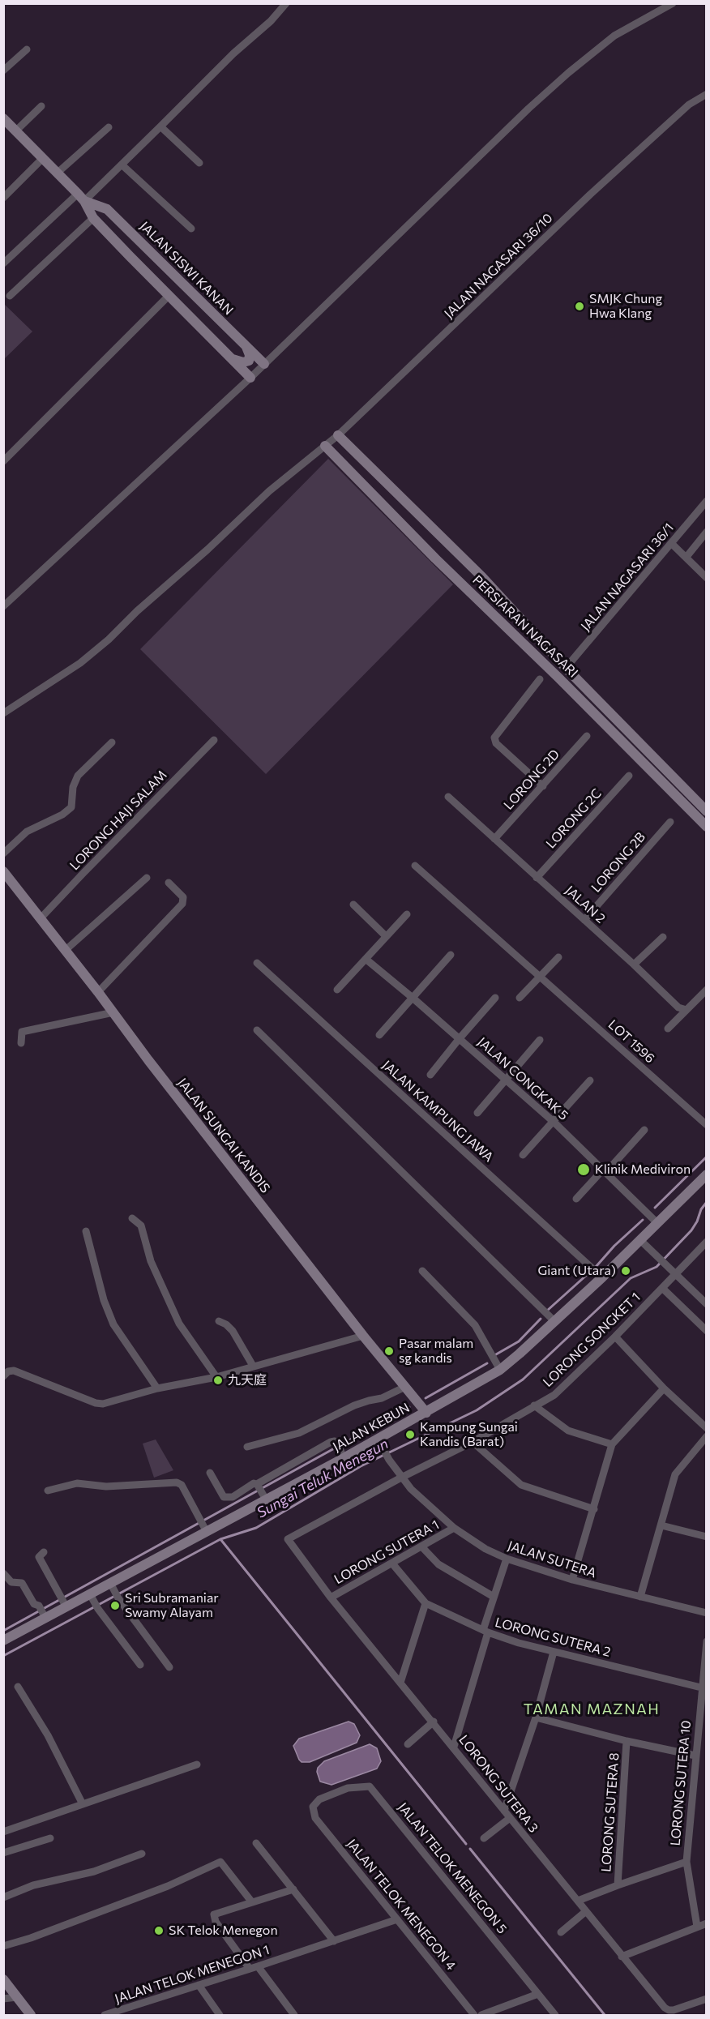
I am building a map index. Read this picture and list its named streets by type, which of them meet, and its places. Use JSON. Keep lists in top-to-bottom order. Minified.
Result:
{"streets":{"street":["JALAN NAGASARI 36/10","JALAN SISWI KANAN","JALAN NAGASARI 36/1","PERSIARAN NAGASARI","LORONG 2D","LORONG 2C","LORONG HAJI SALAM","LORONG 2B","JALAN 2","LOT 1596","JALAN CONGKAK 5","JALAN KAMPUNG JAWA","JALAN SUNGAI KANDIS","LORONG SONGKET 1","JALAN KEBUN","LORONG SUTERA 1","JALAN SUTERA","LORONG SUTERA 2","LORONG SUTERA 10","LORONG SUTERA 3","LORONG SUTERA 8","JALAN TELOK MENEGON 5","JALAN TELOK MENEGON 4","JALAN TELOK MENEGON 1"]},"crossings":[["JALAN NAGASARI 36/10","PERSIARAN NAGASARI"],["JALAN NAGASARI 36/1","PERSIARAN NAGASARI"],["LORONG 2D","JALAN 2"],["LORONG 2C","JALAN 2"],["LORONG HAJI SALAM","JALAN SUNGAI KANDIS"],["LORONG 2B","JALAN 2"],["JALAN CONGKAK 5","JALAN KEBUN"],["JALAN KAMPUNG JAWA","JALAN KEBUN"],["JALAN SUNGAI KANDIS","JALAN KEBUN"],["LORONG SONGKET 1","JALAN SUTERA"],["LORONG SONGKET 1","LORONG SUTERA 3"],["JALAN KEBUN","JALAN SUTERA"],["LORONG SUTERA 1","JALAN SUTERA"],["LORONG SUTERA 1","LORONG SUTERA 2"],["LORONG SUTERA 1","LORONG SUTERA 3"],["LORONG SUTERA 2","LORONG SUTERA 10"],["JALAN TELOK MENEGON 5","JALAN TELOK MENEGON 4"],["JALAN TELOK MENEGON 4","JALAN TELOK MENEGON 1"]],"districts":["TAMAN MAZNAH"],"water":["Sungai Teluk Menegun"],"places":["SMJK Chung Hwa Klang","Klinik Mediviron","Giant (Utara)","Pasar malam sg kandis","九天庭","Kampung Sungai Kandis (Barat)","Sri Subramaniar Swamy Alayam","SK Telok Menegon"]}
